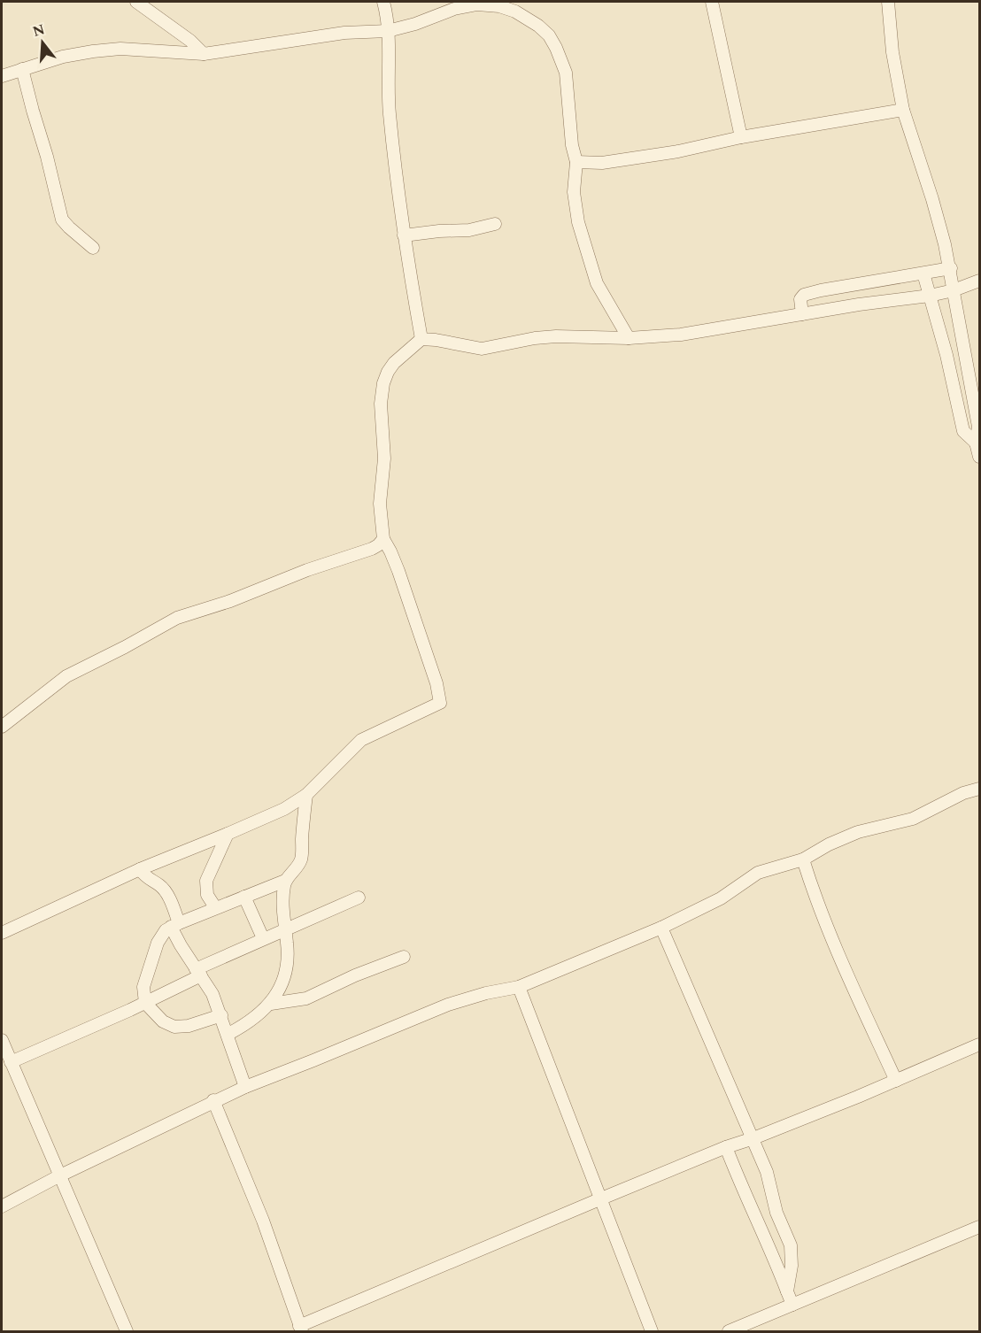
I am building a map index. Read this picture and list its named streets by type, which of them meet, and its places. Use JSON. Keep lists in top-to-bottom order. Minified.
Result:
{"north":"top"}
